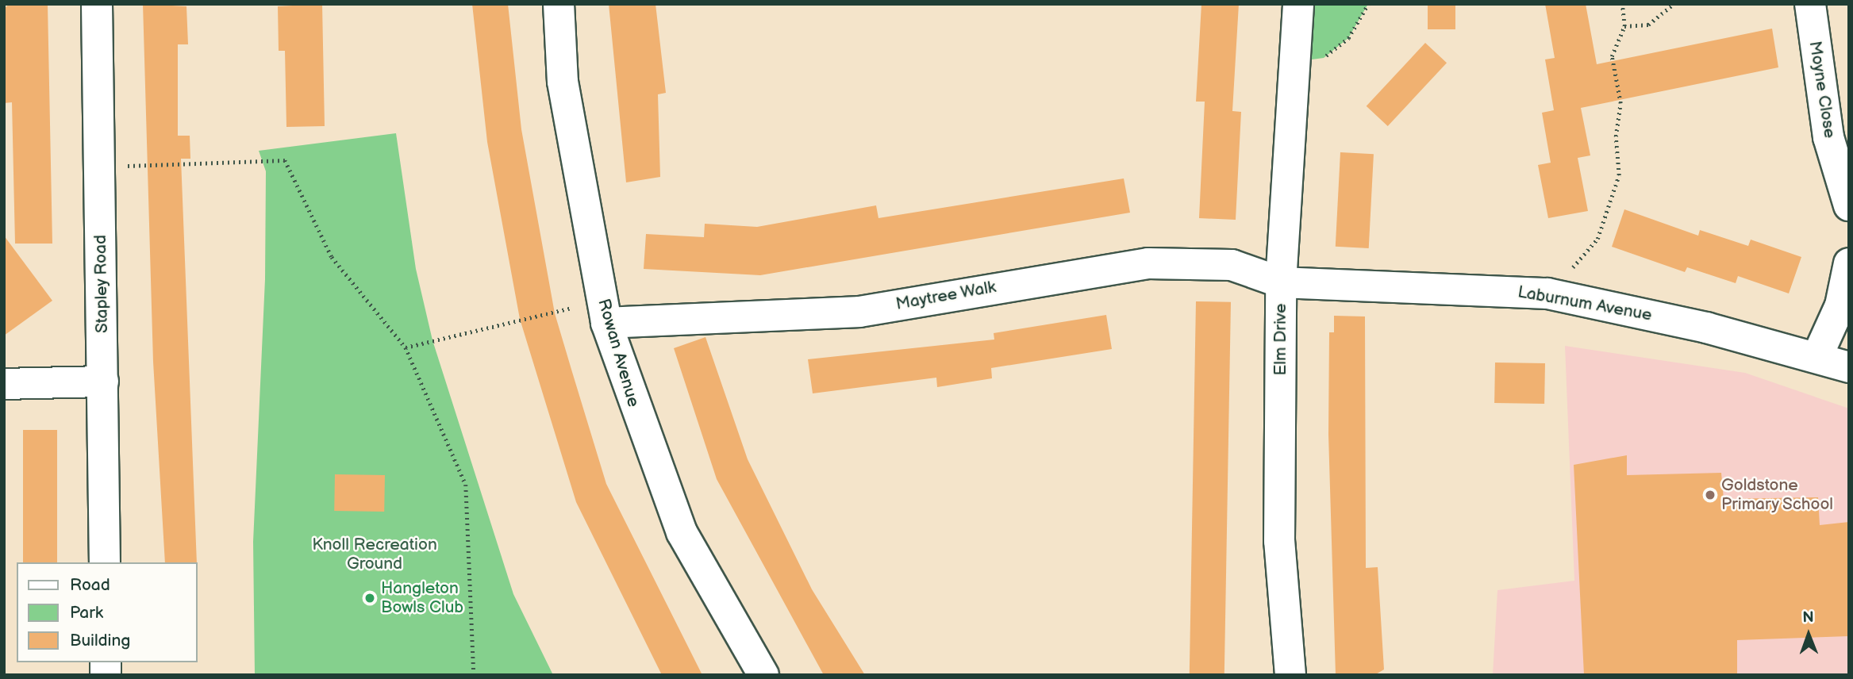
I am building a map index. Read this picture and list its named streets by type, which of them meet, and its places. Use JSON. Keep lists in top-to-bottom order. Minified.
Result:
{"streets":{"street":["Moyne Close","Stapley Road","Maytree Walk","Laburnum Avenue","Elm Drive","Rowan Avenue"]},"crossings":[["Maytree Walk","Laburnum Avenue"],["Maytree Walk","Elm Drive"],["Maytree Walk","Rowan Avenue"],["Laburnum Avenue","Elm Drive"]],"parks":["Knoll Recreation Ground"],"places":["Goldstone Primary School","Hangleton Bowls Club"],"legend":["Road","Park","Building"],"north":"top"}
